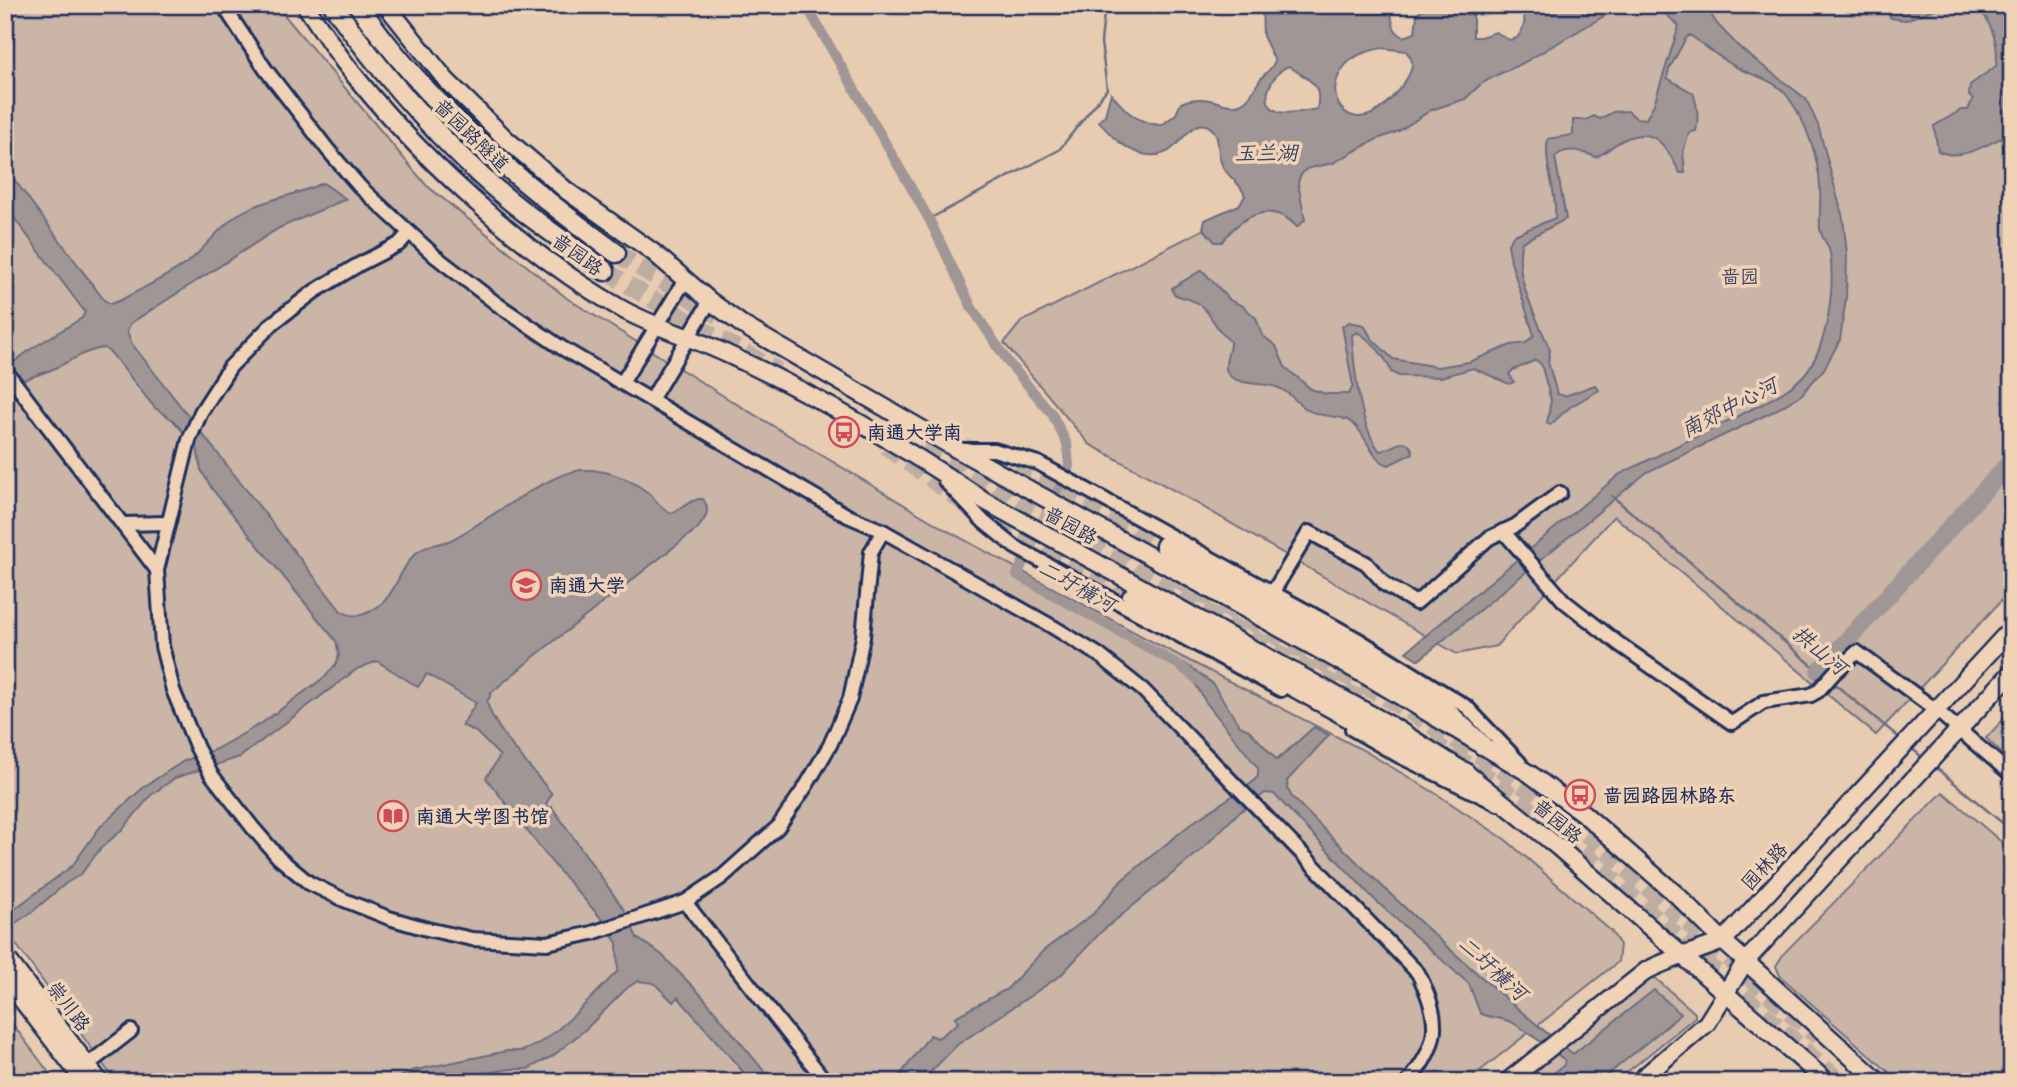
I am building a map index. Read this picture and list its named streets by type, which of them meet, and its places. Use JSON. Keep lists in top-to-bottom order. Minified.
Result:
{"streets":{"highway":["啬园路隧道"],"main road":["啬园路","园林路","崇川路"]},"crossings":[["啬园路","园林路"]],"water":["玉兰湖","南郊中心河","二圩横河","拱山河"],"parks":["啬园"],"places":{"bus stop":["南通大学南","啬园路园林路东"],"school or university":["南通大学"],"library":["南通大学图书馆"]}}
